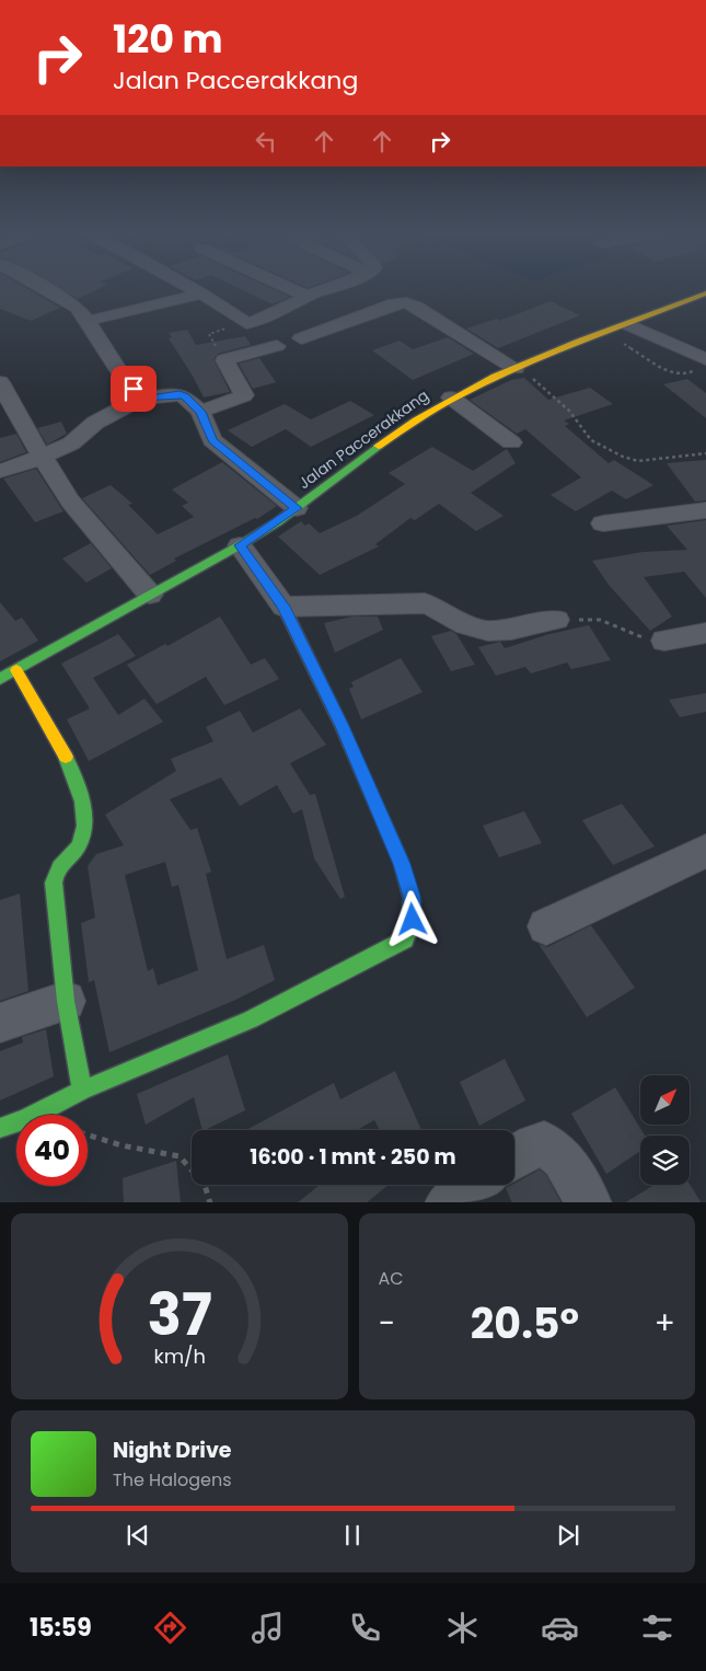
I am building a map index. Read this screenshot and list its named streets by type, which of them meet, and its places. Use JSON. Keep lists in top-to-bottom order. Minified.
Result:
{"streets":{"main road":["Jalan Paccerakkang"]},"north":"top right","page":{"turn":["120 m","Jalan Paccerakkang"],"limit":"40","trip":"16:00 · 1 mnt · 250 m","tile":"AC","heat":["−","20.5°","+"],"song":["Night Drive","The Halogens"],"tabs":"15:59","gauge":["37","km/h"]}}
